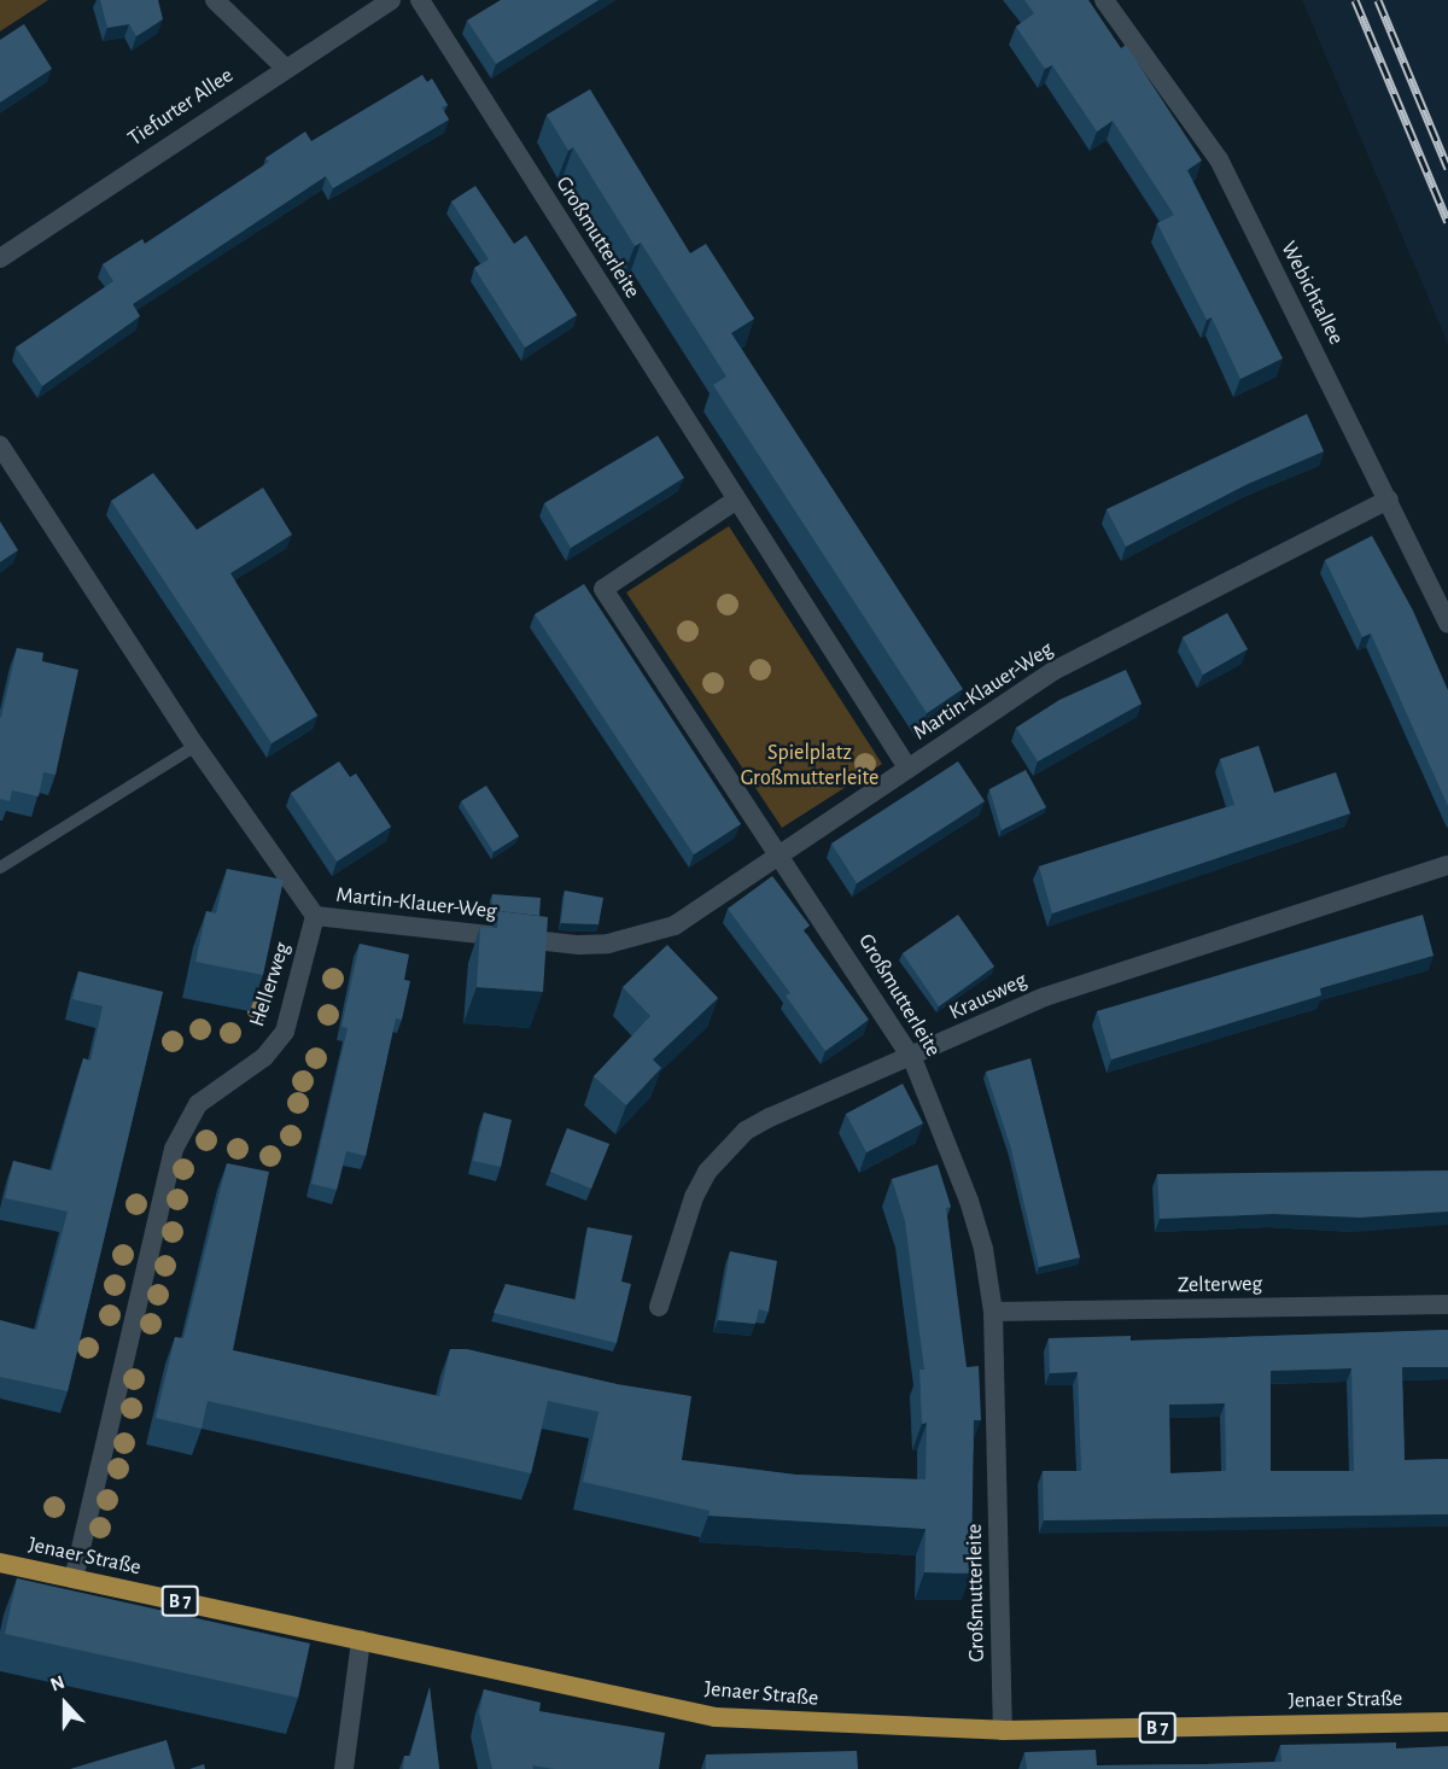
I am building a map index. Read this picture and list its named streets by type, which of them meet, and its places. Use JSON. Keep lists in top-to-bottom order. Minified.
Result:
{"streets":{"main road":["Jenaer Straße","B 7"],"street":["Tiefurter Allee","Großmutterleite","Webichtallee","Martin-Klauer-Weg","Hellerweg","Krausweg","Zelterweg"]},"crossings":[["Großmutterleite","Martin-Klauer-Weg"],["Großmutterleite","Krausweg"],["Großmutterleite","Zelterweg"],["Großmutterleite","Jenaer Straße"],["Webichtallee","Martin-Klauer-Weg"],["Martin-Klauer-Weg","Hellerweg"],["Hellerweg","Jenaer Straße"]],"parks":["Spielplatz Großmutterleite"],"north":"top"}
